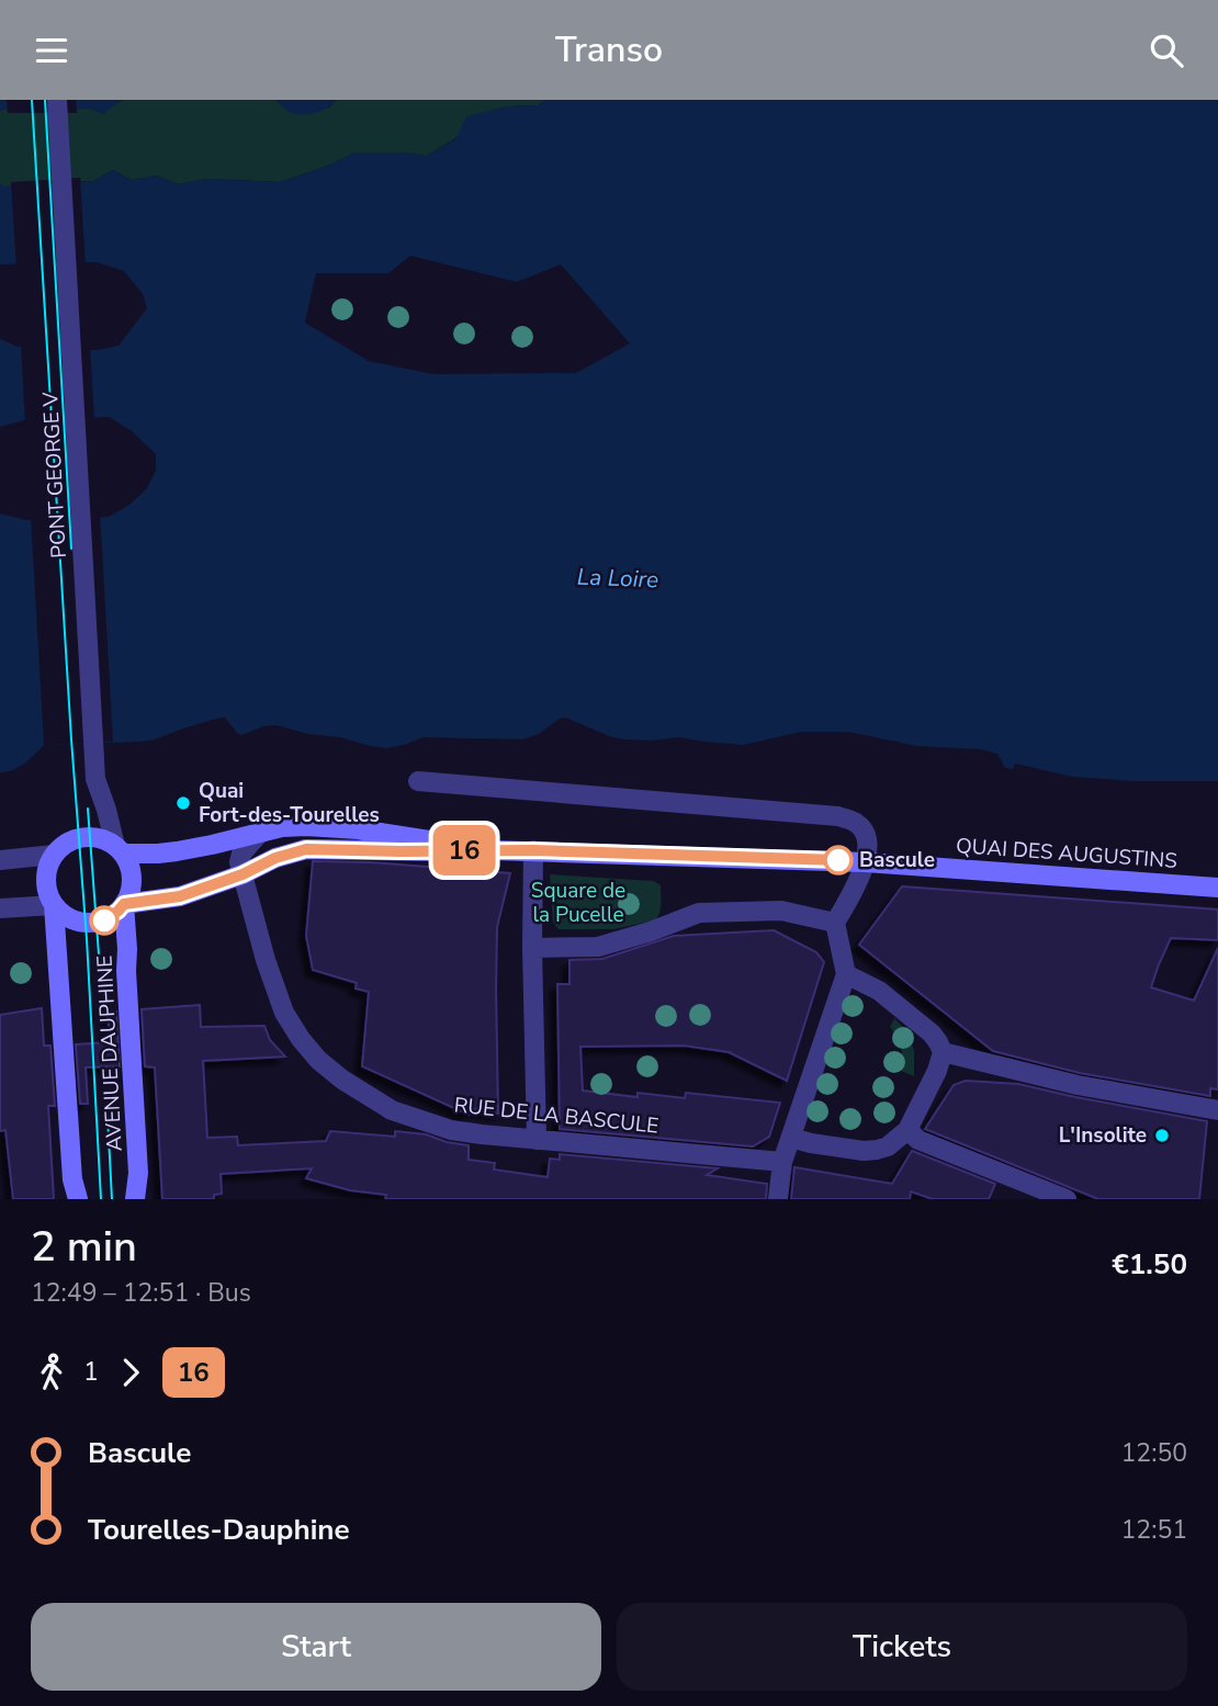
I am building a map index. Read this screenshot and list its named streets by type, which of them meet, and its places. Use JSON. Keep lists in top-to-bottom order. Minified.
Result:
{"streets":{"main road":["QUAI DES AUGUSTINS","AVENUE DAUPHINE"],"street":["PONT GEORGE V","RUE DE LA BASCULE"]},"crossings":[["PONT GEORGE V","AVENUE DAUPHINE"]],"water":["La Loire"],"parks":["Square de la Pucelle"],"places":["Quai Fort-des-Tourelles","Bascule","L'Insolite"],"lines":["bus line 16"],"page":{"header":"Transo","on_map":"16","heading":["2 min","12:49 – 12:51 · Bus","€1.50"],"legs":["1","16"],"list":[{"name":"Bascule","value":"12:50"},{"name":"Tourelles-Dauphine","value":"12:51"}],"buttons":["Start","Tickets"]}}
